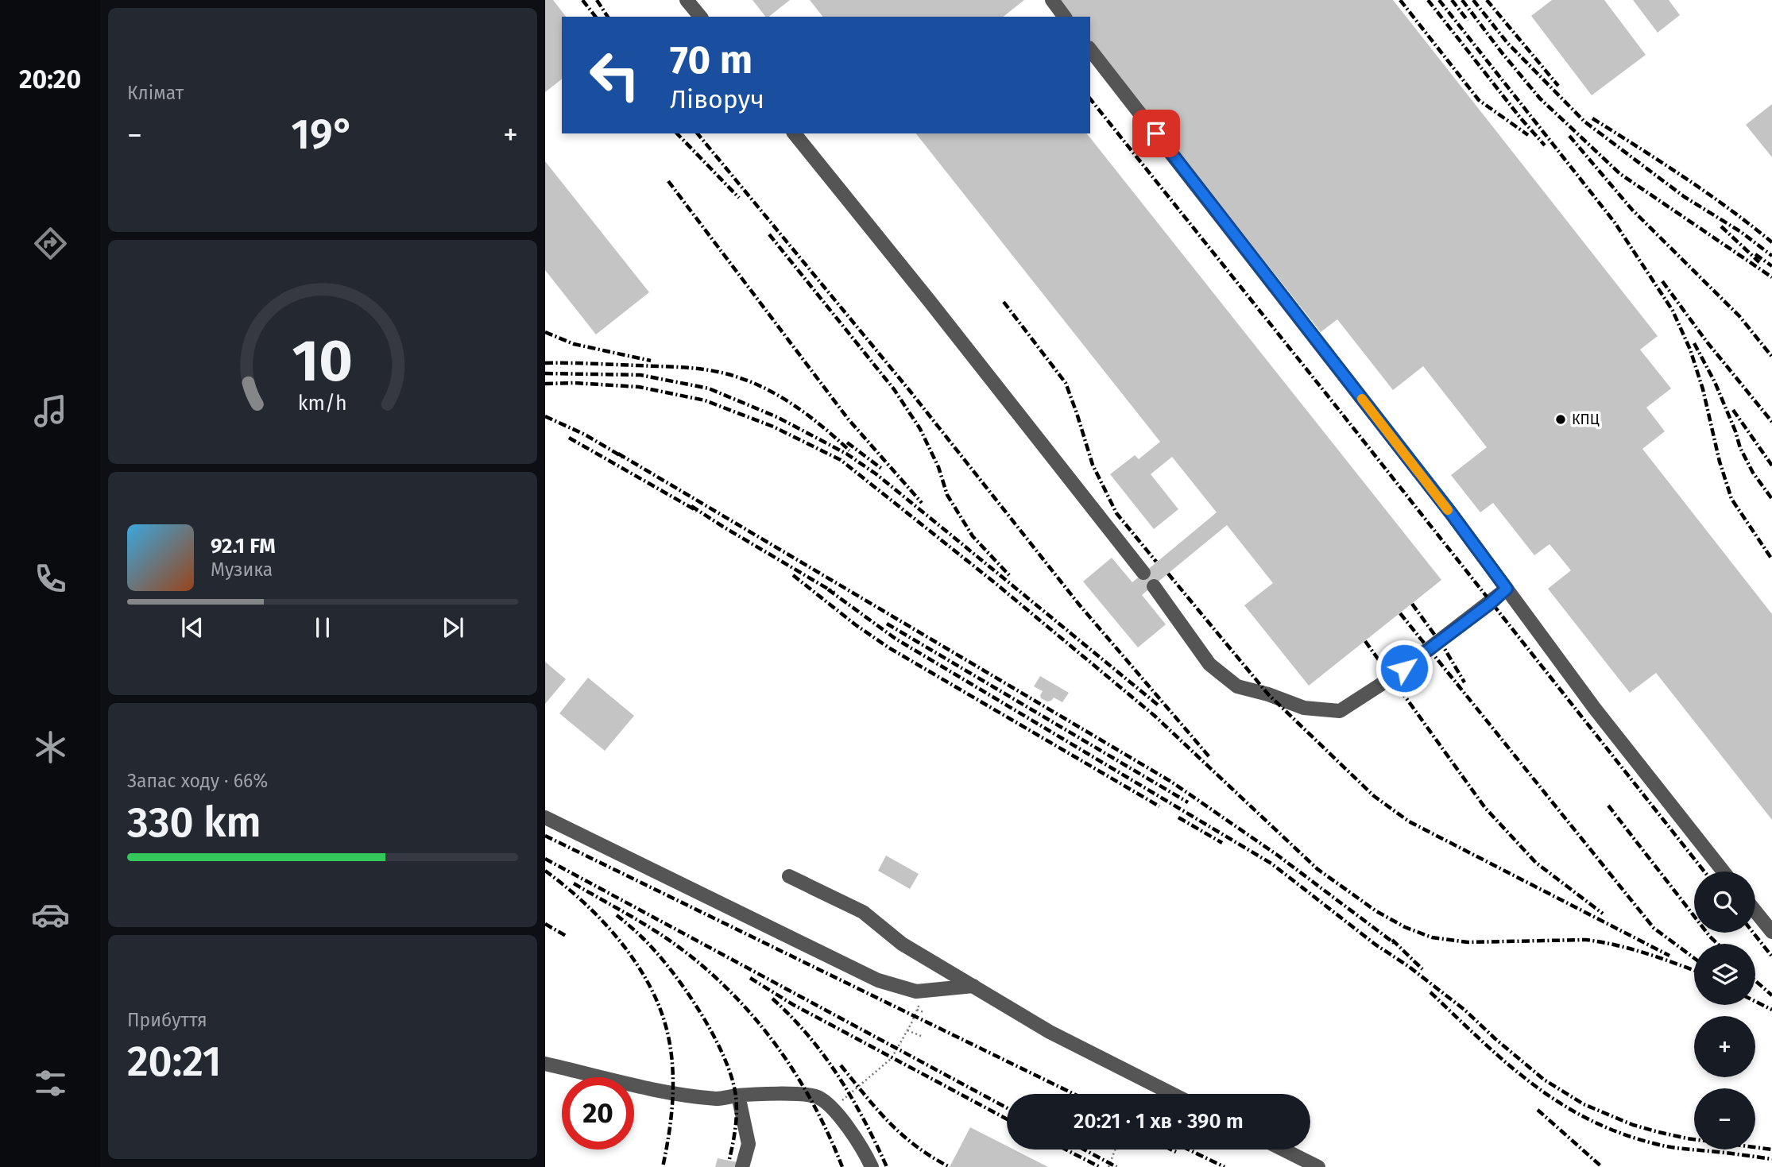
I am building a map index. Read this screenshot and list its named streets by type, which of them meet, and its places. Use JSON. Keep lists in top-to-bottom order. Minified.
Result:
{"places":["КПЦ"],"page":{"tabs":"20:20","tile":["Клімат",["Запас ходу · 66%","330 km"],["Прибуття","20:21"]],"turn":["70 m","Ліворуч"],"heat":["−","19°","+"],"song":["92.1 FM","Музика"],"map_buttons":["+","−"],"limit":"20","trip":"20:21 · 1 хв · 390 m","gauge":["10","km/h"]}}
